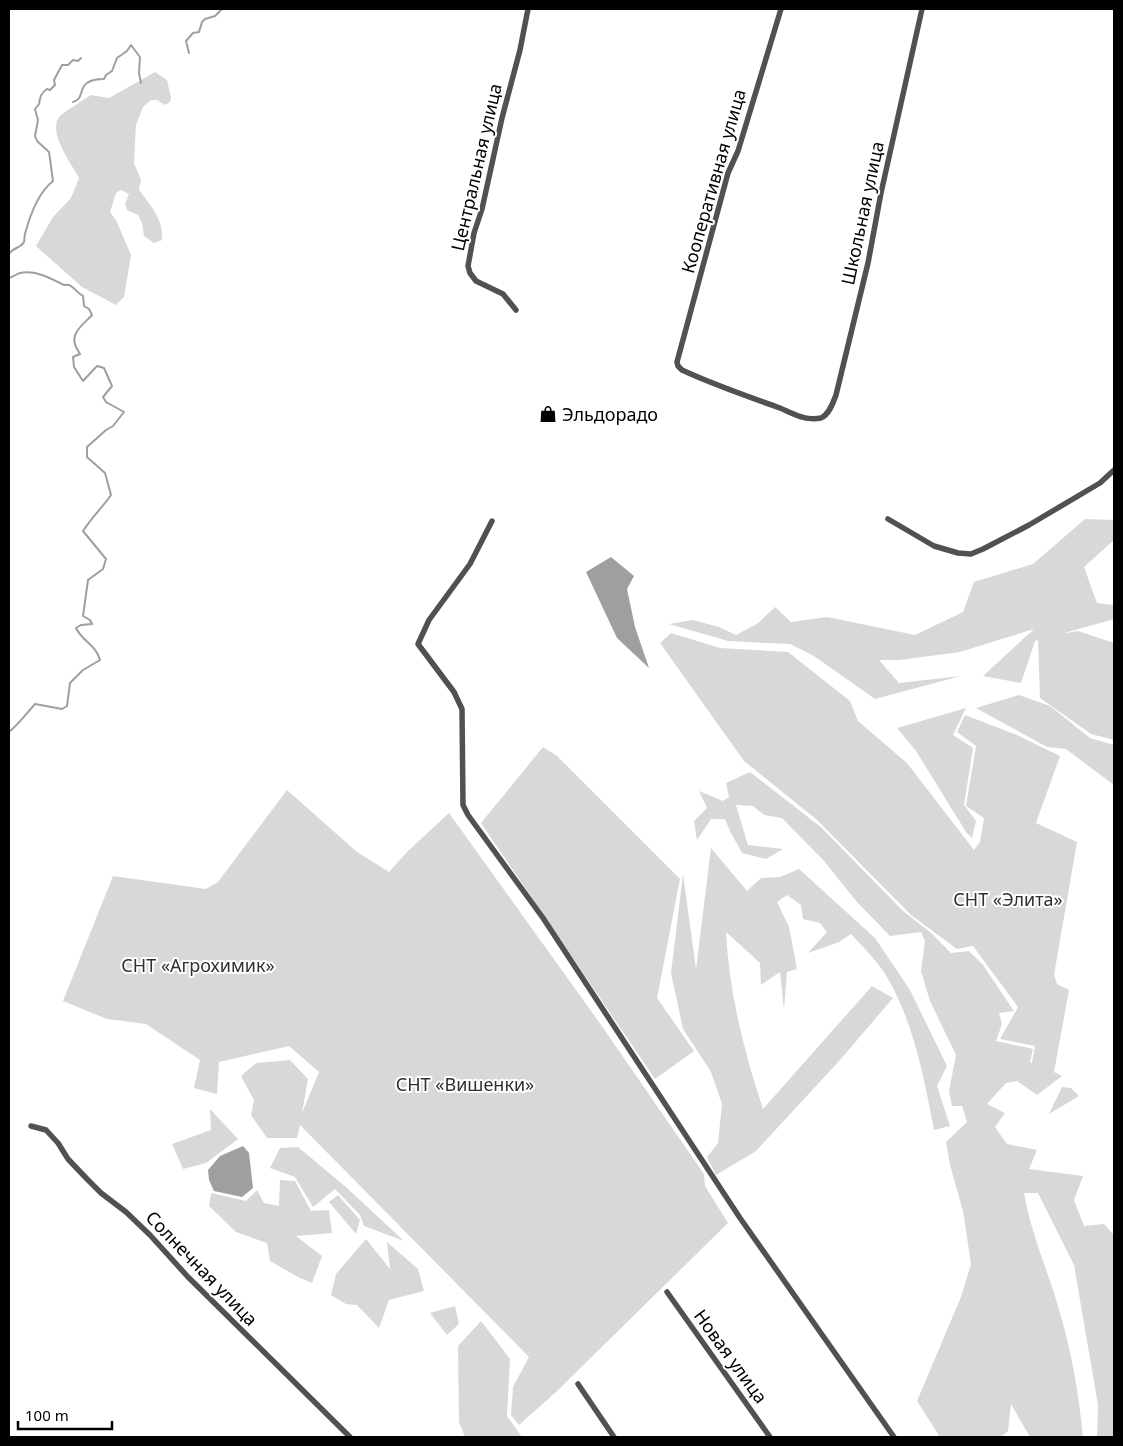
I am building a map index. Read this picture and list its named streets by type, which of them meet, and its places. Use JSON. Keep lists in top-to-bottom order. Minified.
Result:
{"streets":{"street":["Центральная улица","Кооперативная улица","Школьная улица","Солнечная улица","Новая улица"]},"crossings":[["Кооперативная улица","Школьная улица"]],"parks":["СНТ «Элита»","СНТ «Агрохимик»","СНТ «Вишенки»"],"places":{"shop":["Эльдорадо"]},"scale_bar":"100 m"}
